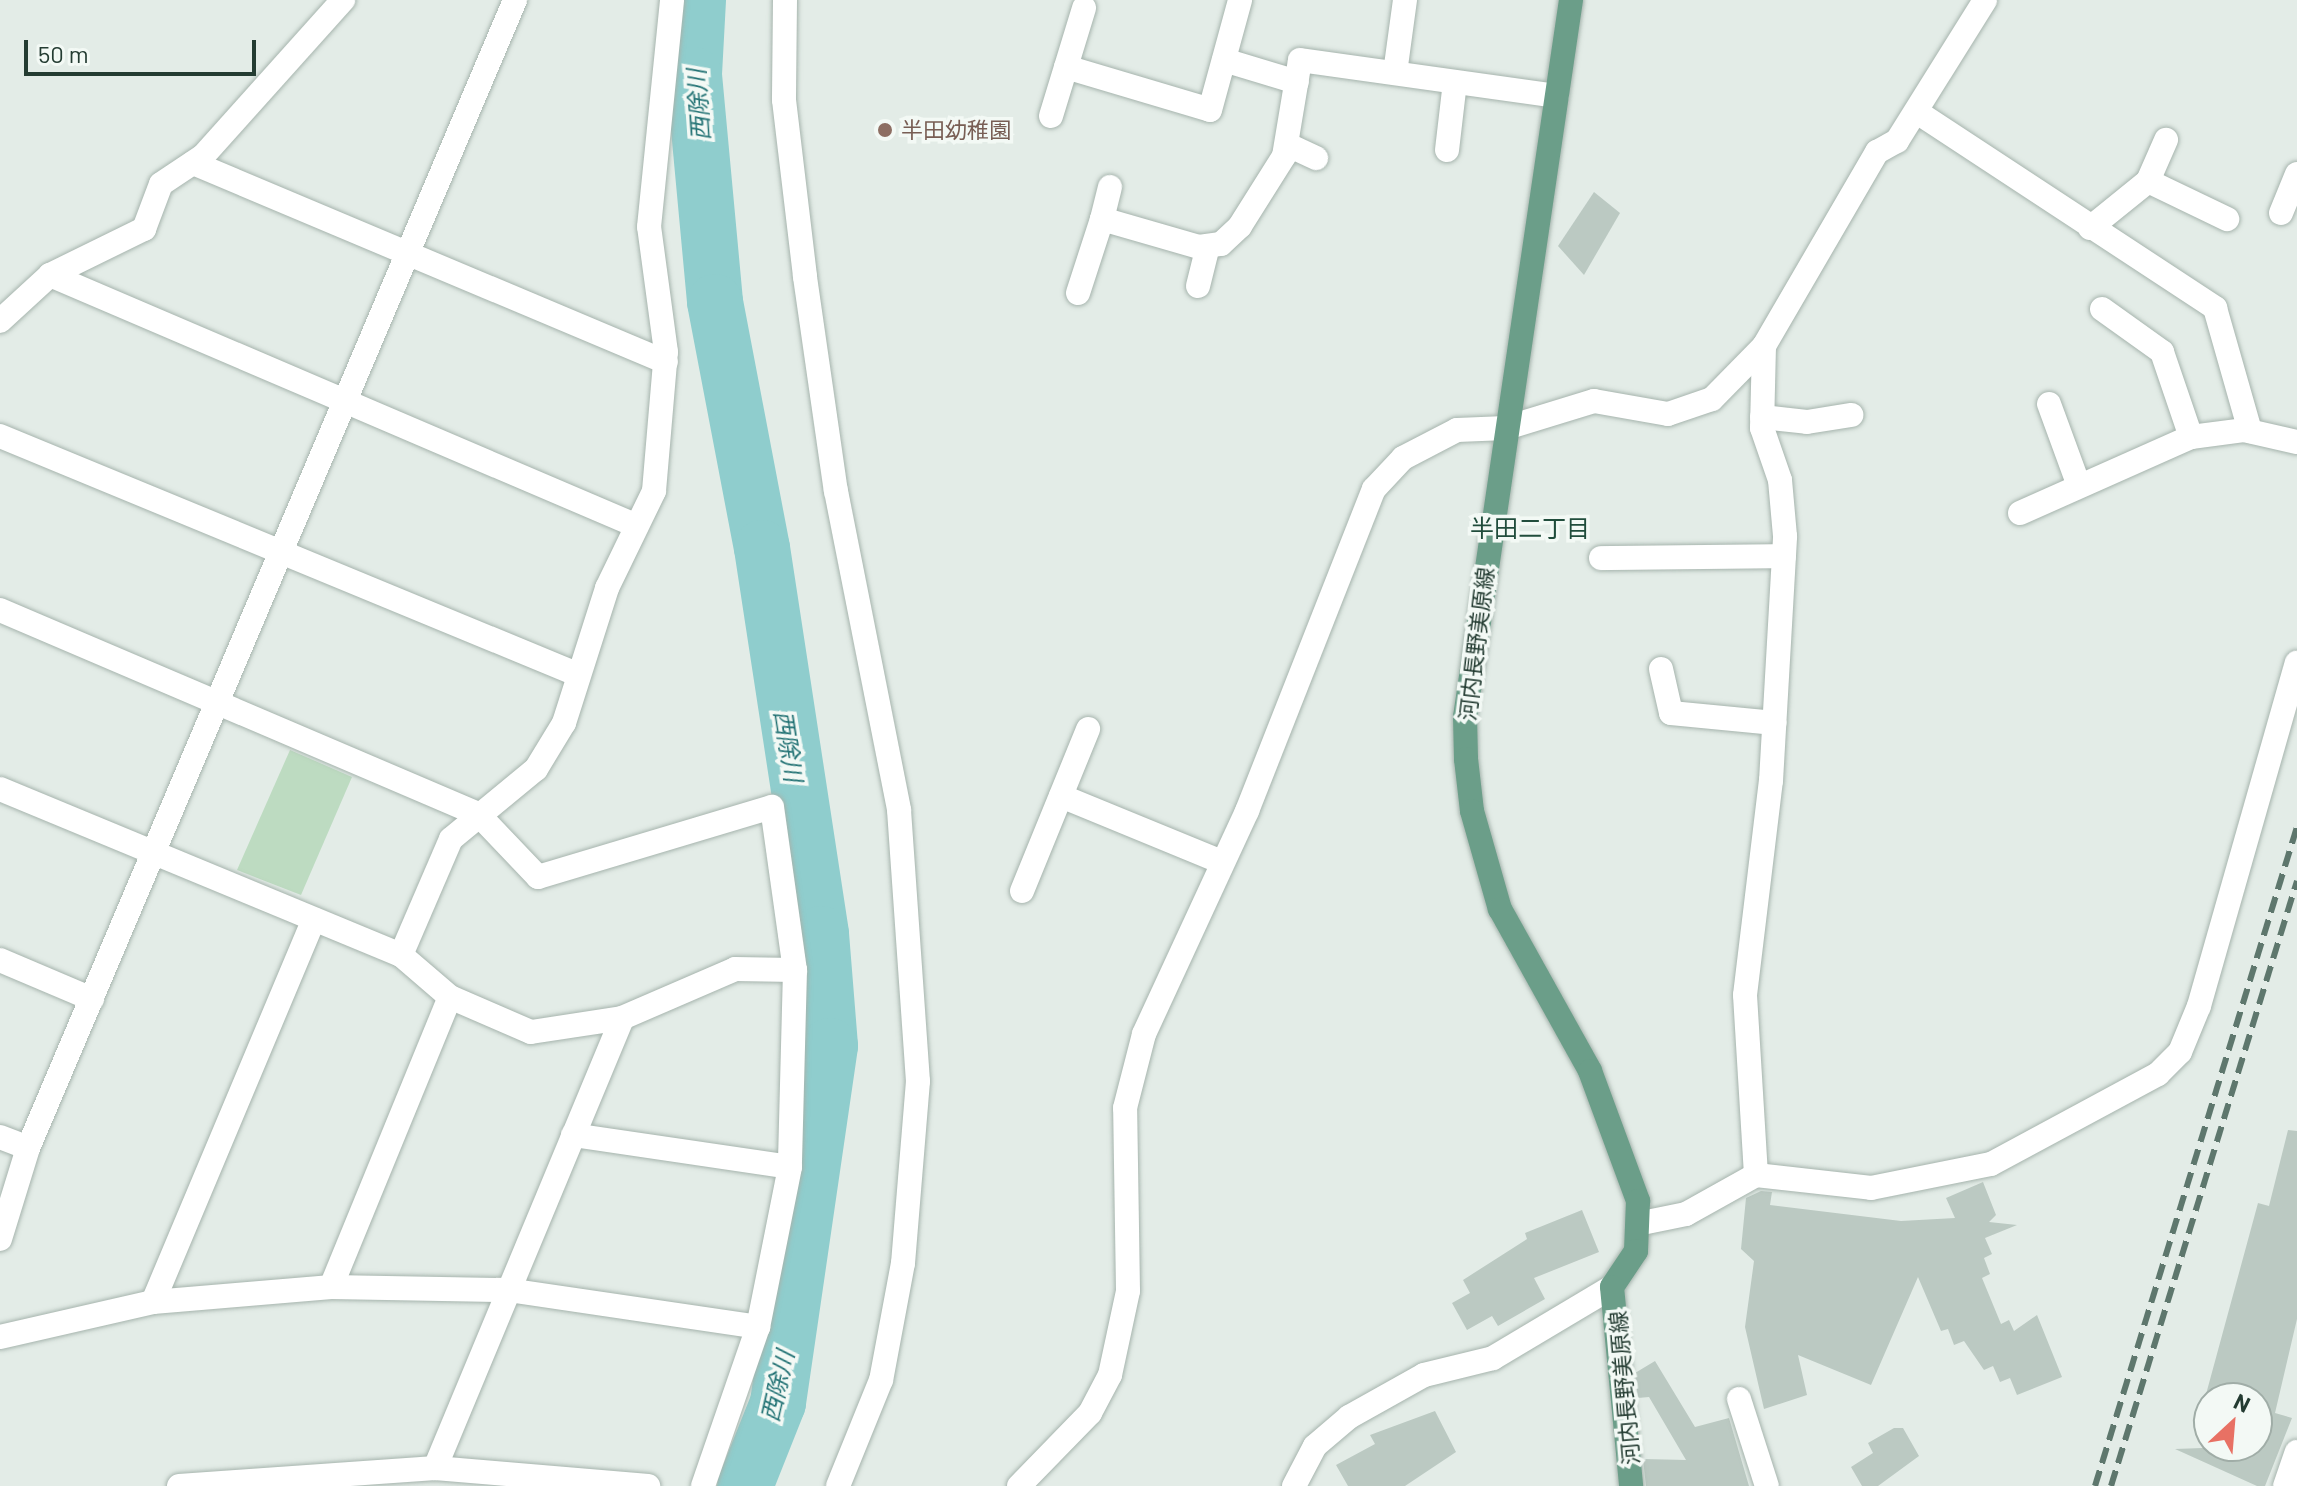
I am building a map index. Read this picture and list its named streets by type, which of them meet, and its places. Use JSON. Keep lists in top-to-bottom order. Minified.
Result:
{"streets":{"main road":["河内長野美原線"]},"districts":["半田二丁目"],"water":["西除川"],"places":["半田幼稚園"],"scale_bar":"50 m","north":"top right"}
